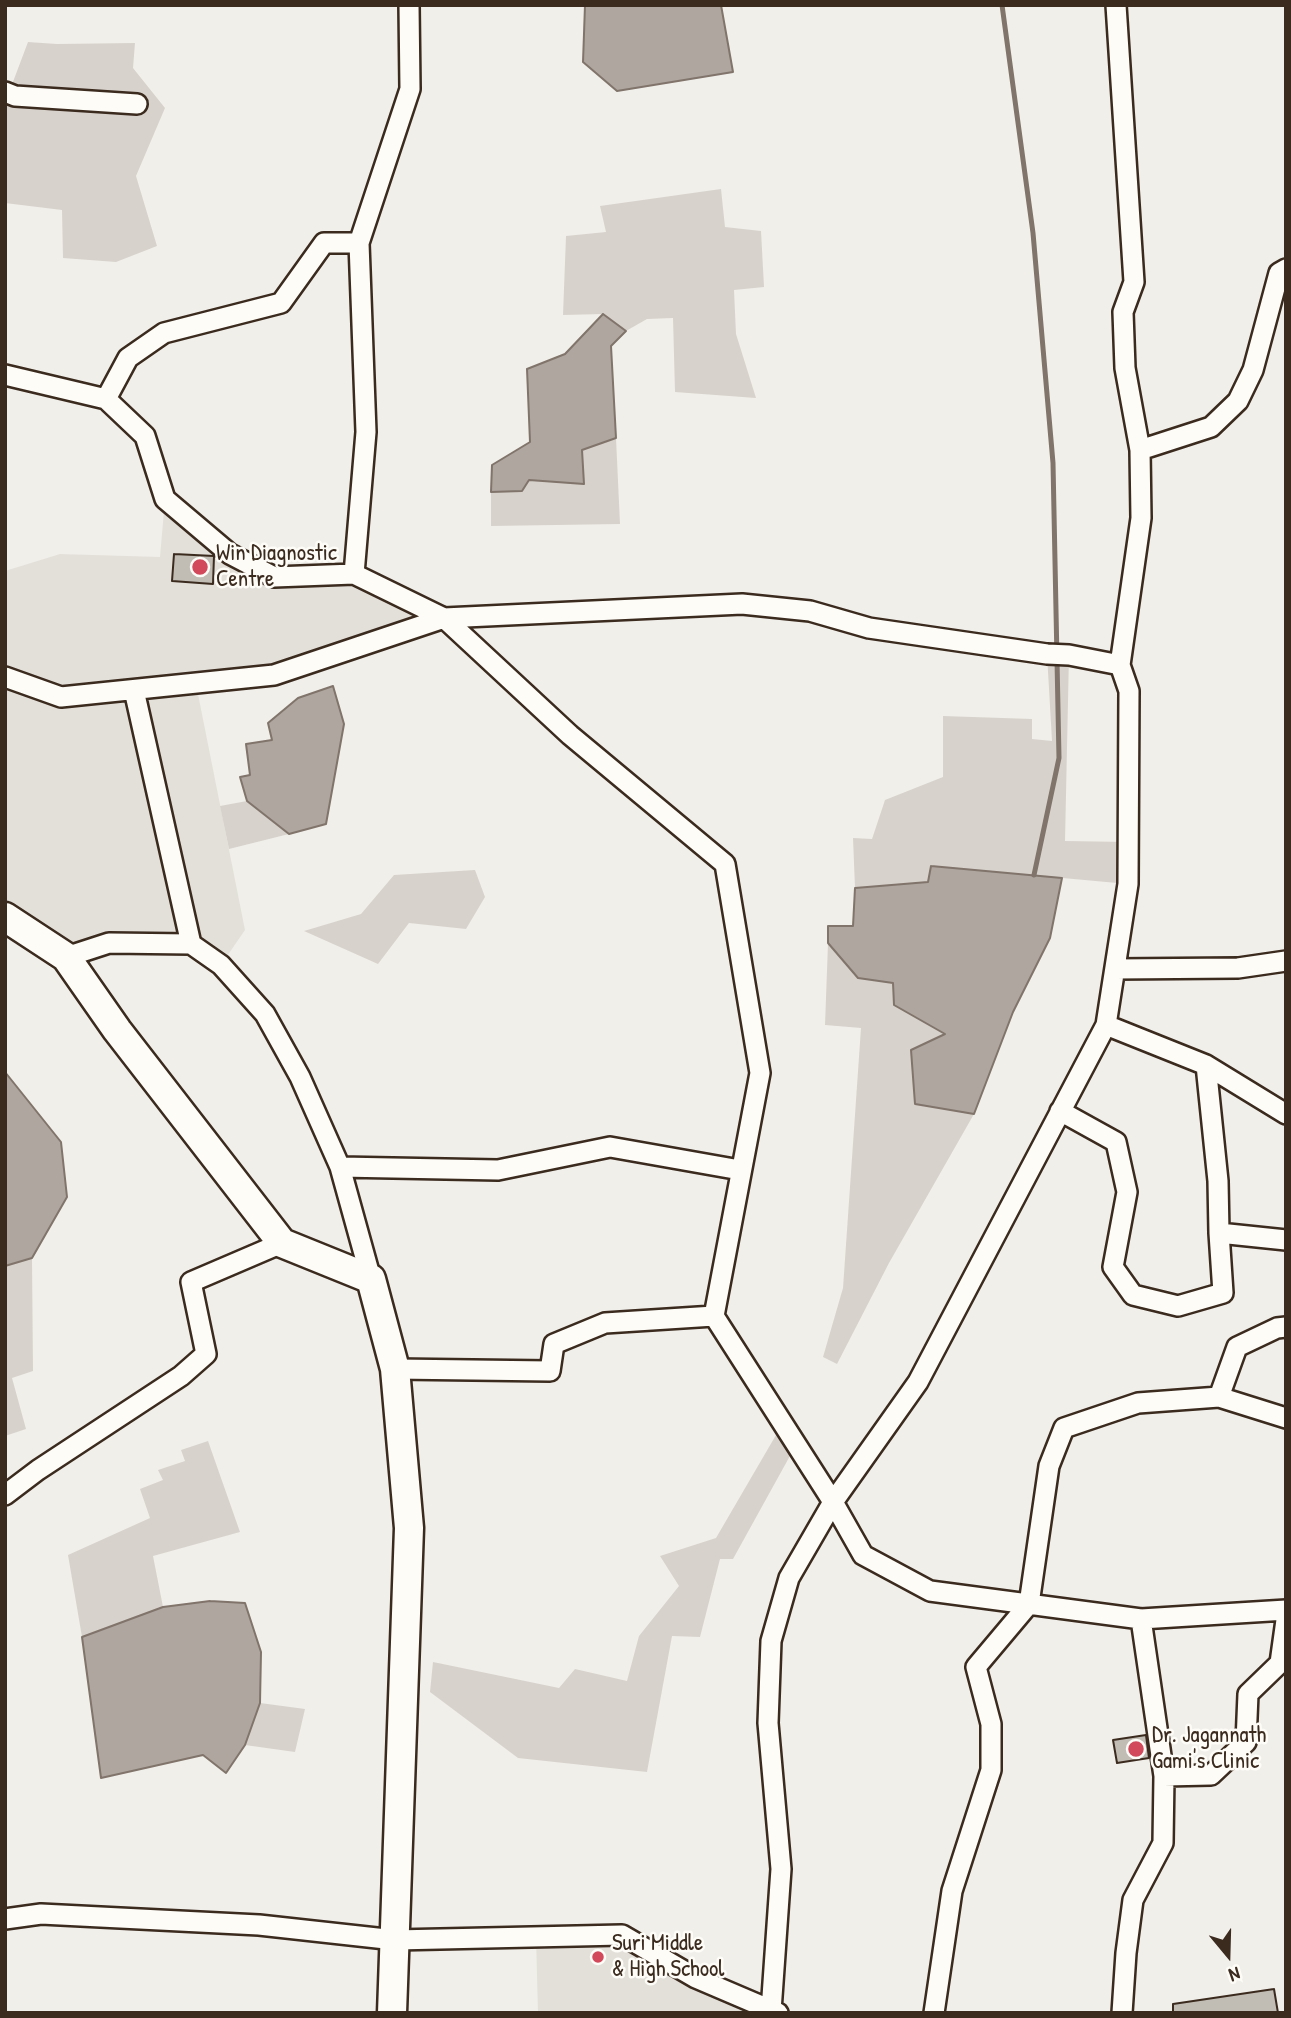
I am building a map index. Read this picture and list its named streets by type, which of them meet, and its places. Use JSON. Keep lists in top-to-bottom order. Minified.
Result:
{"places":["Win Diagnostic Centre","Dr. Jagannath Gami's Clinic","Suri Middle & High School"],"north":"bottom"}
